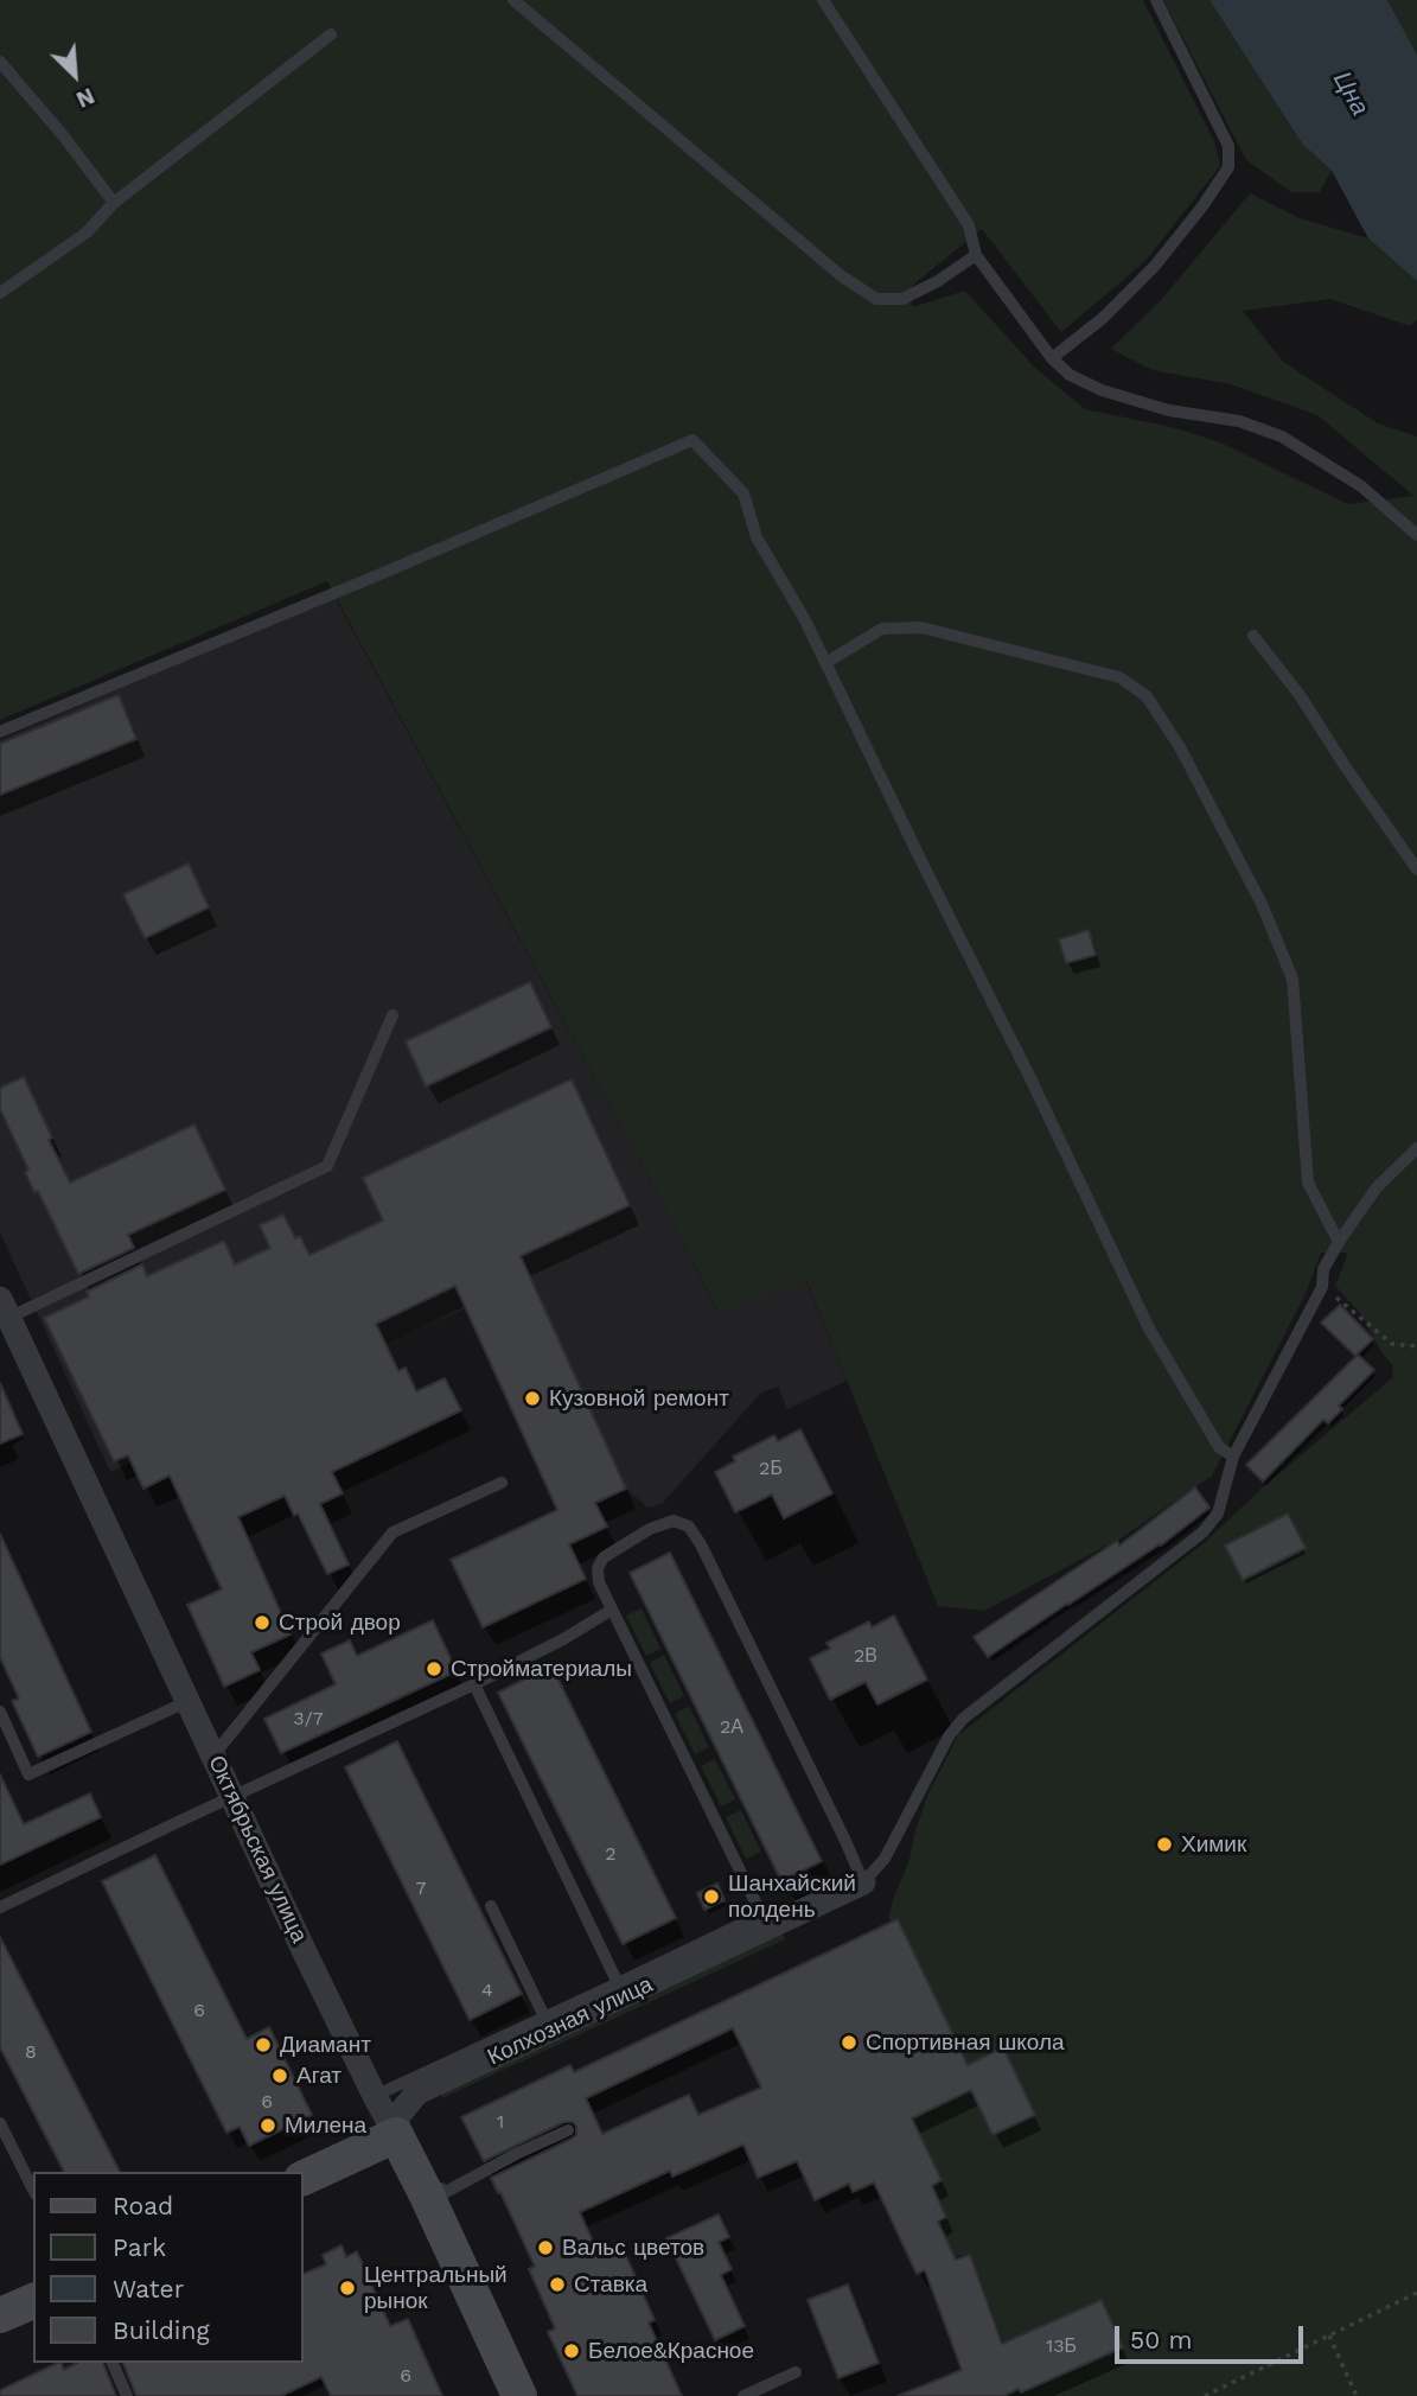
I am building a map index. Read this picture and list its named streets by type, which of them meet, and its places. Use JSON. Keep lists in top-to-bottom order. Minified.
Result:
{"streets":{"street":["Октябрьская улица","Колхозная улица"]},"crossings":[["Октябрьская улица","Колхозная улица"]],"water":["Цна"],"places":["Кузовной ремонт","Строй двор","Стройматериалы","Химик","Шанхайский полдень","Спортивная школа","Диамант","Агат","Милена","Вальс цветов","Ставка","Центральный рынок","Белое&Красное"],"house_numbers":["2Б","2В","3/7","2А","2","7","4","6","8","6","1","13Б","6"],"legend":["Road","Park","Water","Building"],"scale_bar":"50 m","north":"bottom right"}
